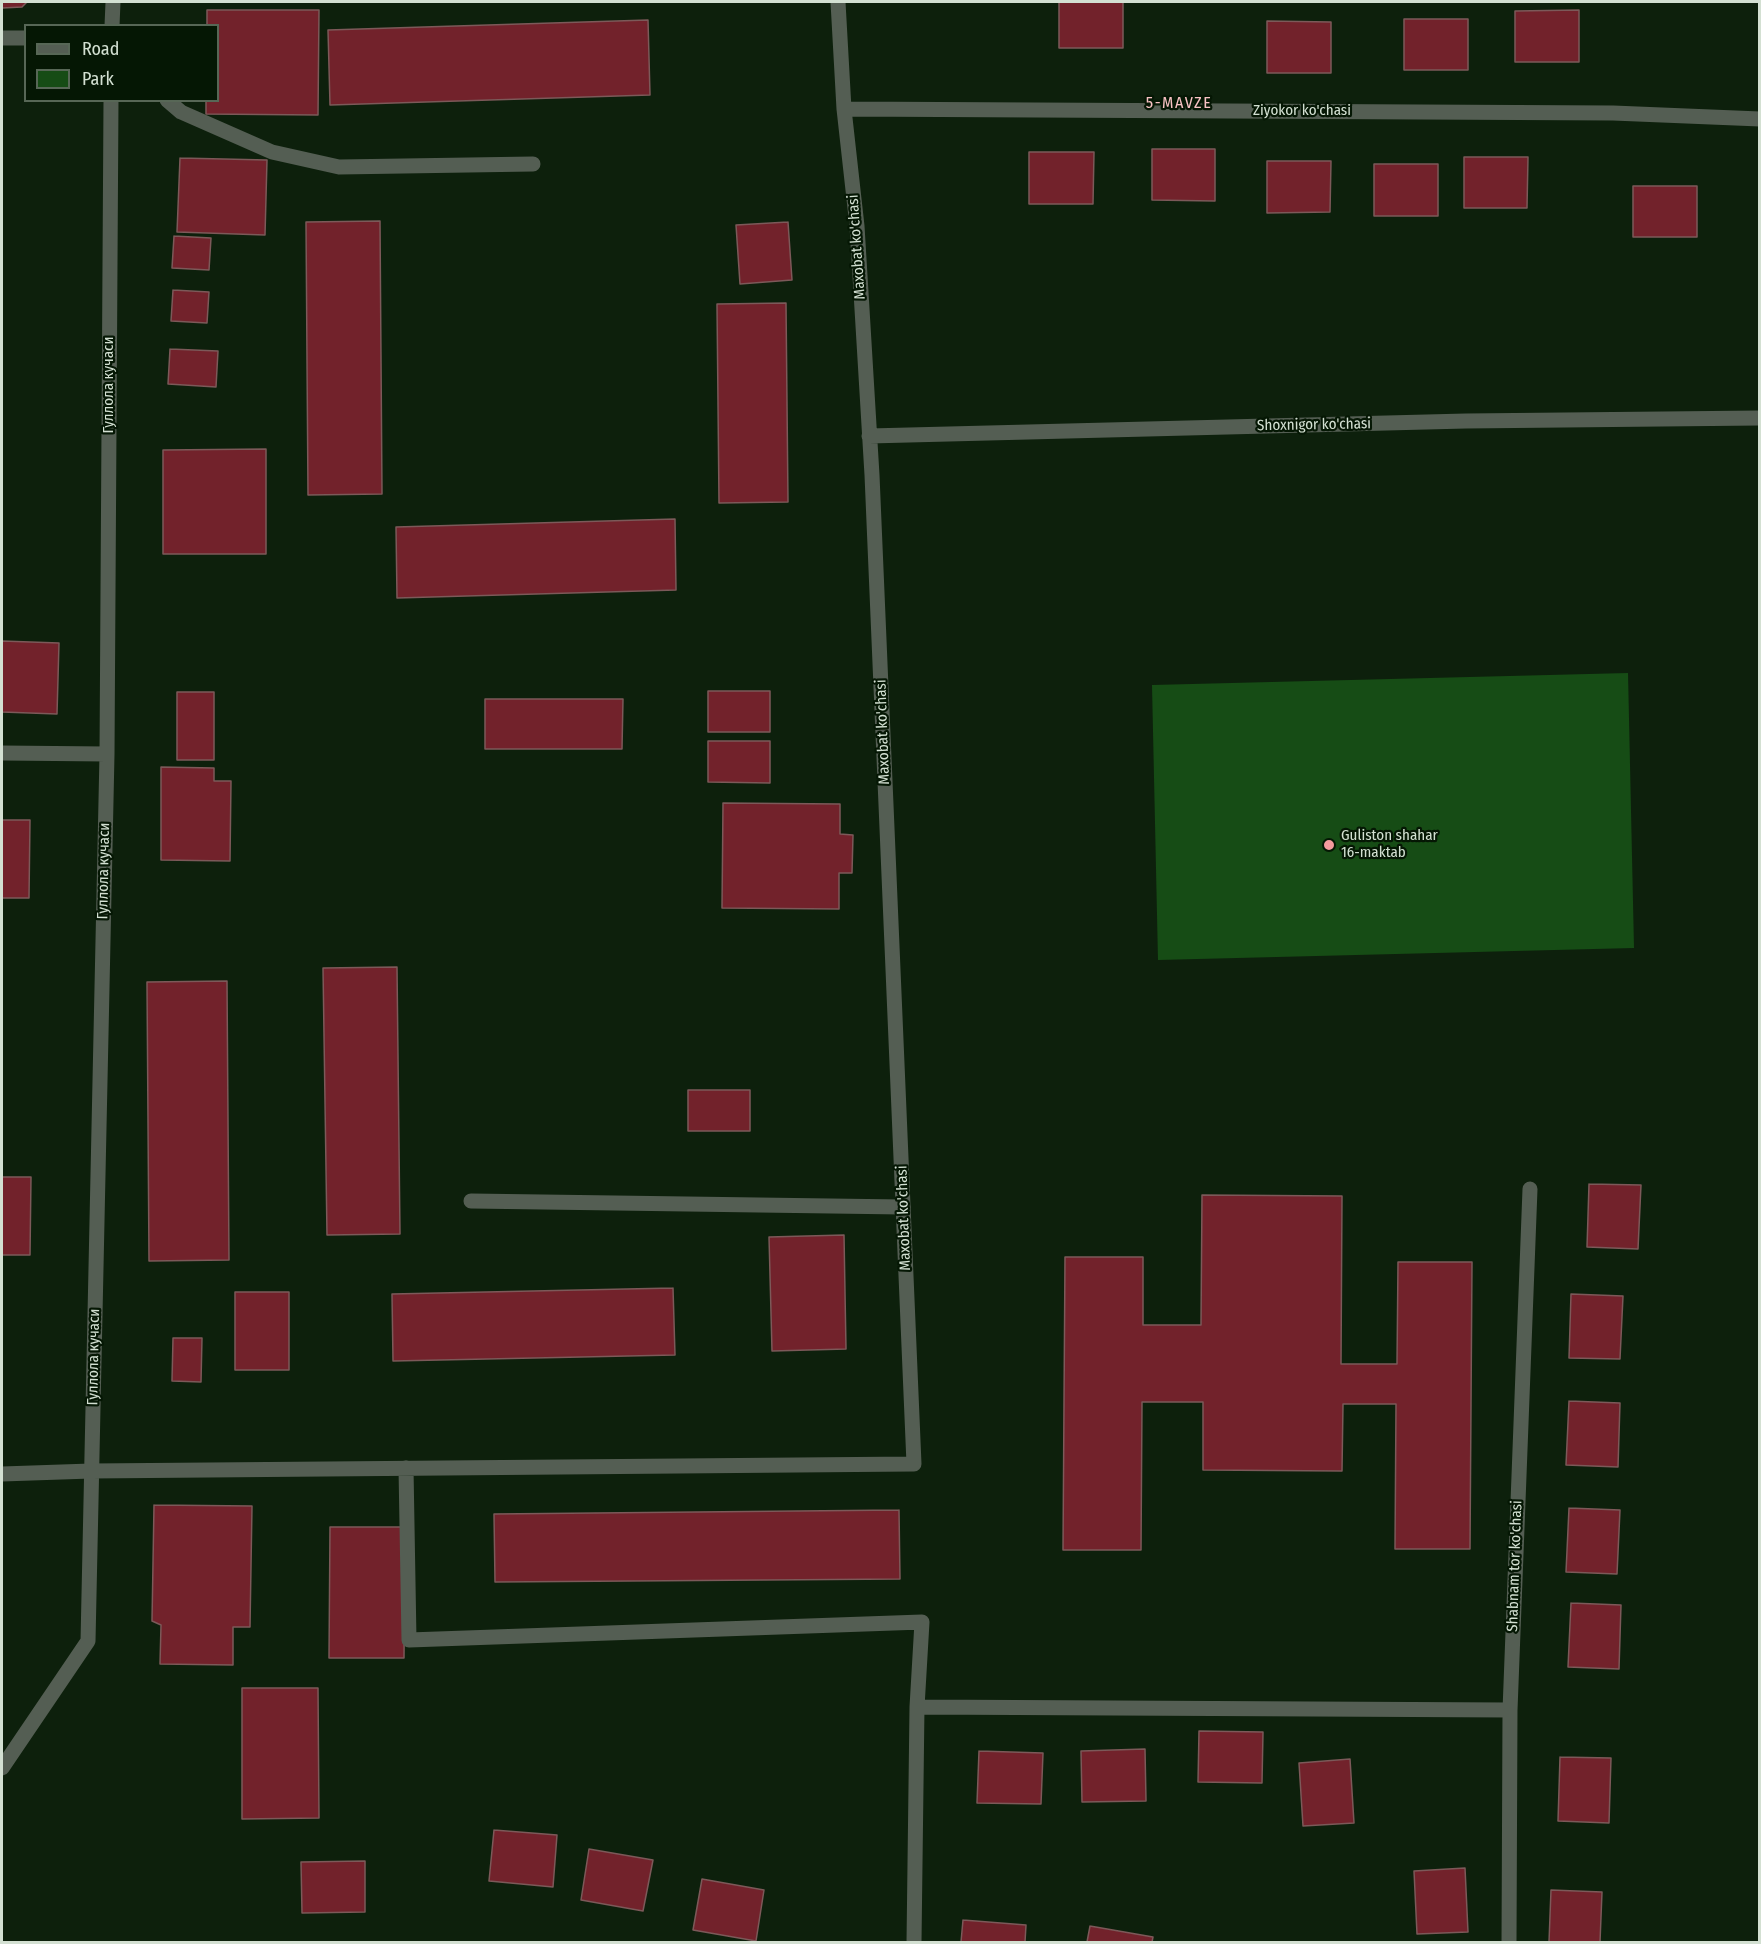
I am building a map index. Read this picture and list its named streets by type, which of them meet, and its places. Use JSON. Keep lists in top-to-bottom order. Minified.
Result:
{"streets":{"street":["Ziyokor ko'chasi","Maxobat ko'chasi","Гуллола кучаси","Shoxnigor ko'chasi","Shabnam tor ko'chasi"]},"crossings":[["Ziyokor ko'chasi","Maxobat ko'chasi"],["Maxobat ko'chasi","Shoxnigor ko'chasi"]],"districts":["5-MAVZE"],"places":["Guliston shahar 16-maktab"],"legend":["Road","Park"]}
